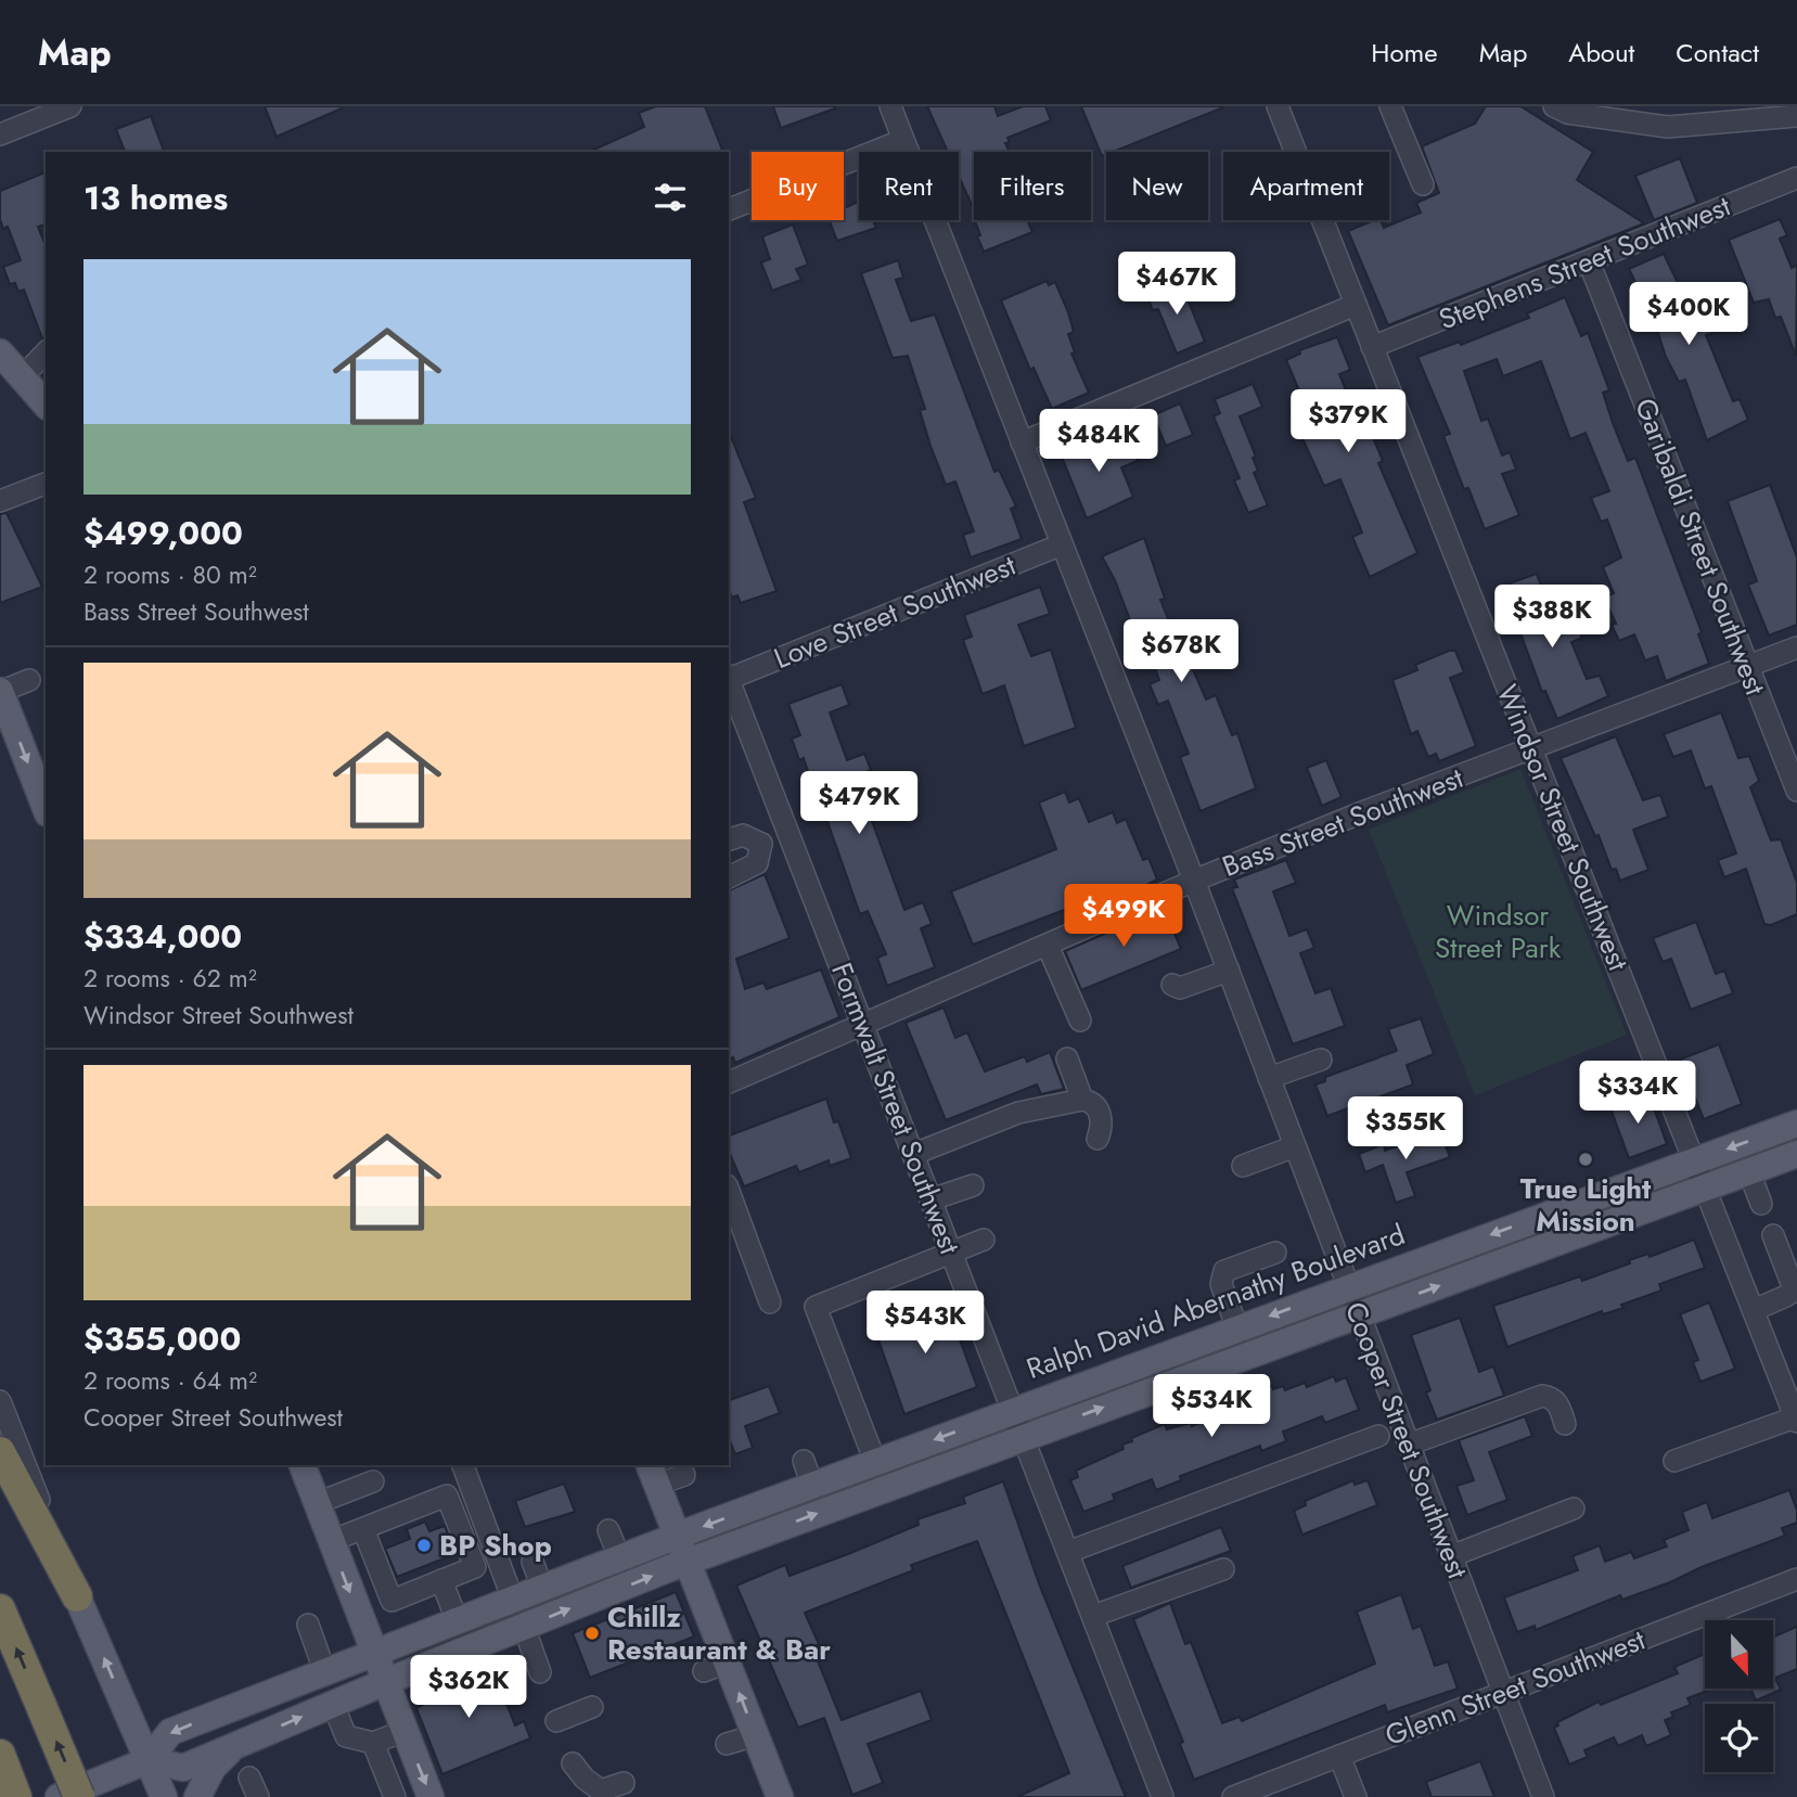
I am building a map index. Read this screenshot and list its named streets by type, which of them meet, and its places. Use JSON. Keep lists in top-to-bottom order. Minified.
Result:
{"streets":{"main road":["Ralph David Abernathy Boulevard"],"street":["Stephens Street Southwest","Garibaldi Street Southwest","Love Street Southwest","Bass Street Southwest","Windsor Street Southwest","Formwalt Street Southwest","Cooper Street Southwest","Glenn Street Southwest"]},"crossings":[["Stephens Street Southwest","Garibaldi Street Southwest"],["Stephens Street Southwest","Windsor Street Southwest"],["Garibaldi Street Southwest","Bass Street Southwest"],["Love Street Southwest","Cooper Street Southwest"],["Bass Street Southwest","Windsor Street Southwest"],["Bass Street Southwest","Formwalt Street Southwest"],["Bass Street Southwest","Cooper Street Southwest"],["Windsor Street Southwest","Ralph David Abernathy Boulevard"],["Formwalt Street Southwest","Ralph David Abernathy Boulevard"],["Ralph David Abernathy Boulevard","Cooper Street Southwest"],["Cooper Street Southwest","Glenn Street Southwest"]],"parks":["Windsor Street Park"],"places":["True Light Mission","BP Shop","Chillz Restaurant & Bar"],"north":"bottom","page":{"header":"Map","nav":["Home","Map","About","Contact"],"chip":["Buy","Rent","Filters","New","Apartment"],"heading":"13 homes","list":[{"name":"$499,000","note":"2 rooms · 80 m² · Bass Street Southwest"},{"name":"$334,000","note":"2 rooms · 62 m² · Windsor Street Southwest"},{"name":"$355,000","note":"2 rooms · 64 m² · Cooper Street Southwest"}],"price":["$467K","$400K","$379K","$484K","$388K","$678K","$479K","$499K","$334K","$355K","$543K","$534K","$362K"]}}
